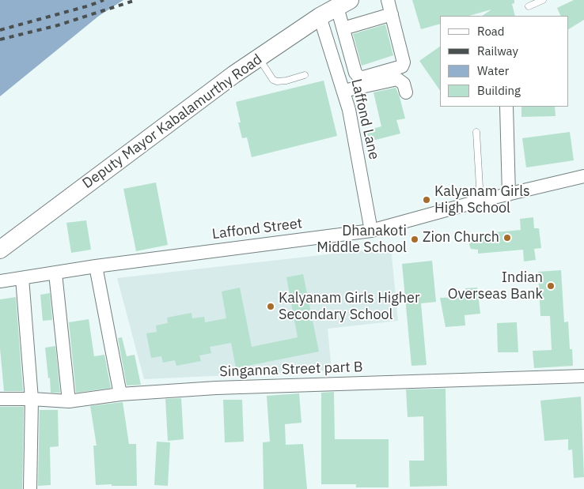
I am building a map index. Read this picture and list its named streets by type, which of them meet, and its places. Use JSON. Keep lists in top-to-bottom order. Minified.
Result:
{"streets":{"street":["Laffond Lane","Deputy Mayor Kabalamurthy Road","Laffond Street","Singanna Street part B"]},"crossings":[["Laffond Lane","Deputy Mayor Kabalamurthy Road"],["Laffond Lane","Laffond Street"]],"places":["Kalyanam Girls High School","Zion Church","Dhanakoti Middle School","Indian Overseas Bank","Kalyanam Girls Higher Secondary School"],"legend":["Road","Railway","Water","Building"]}
